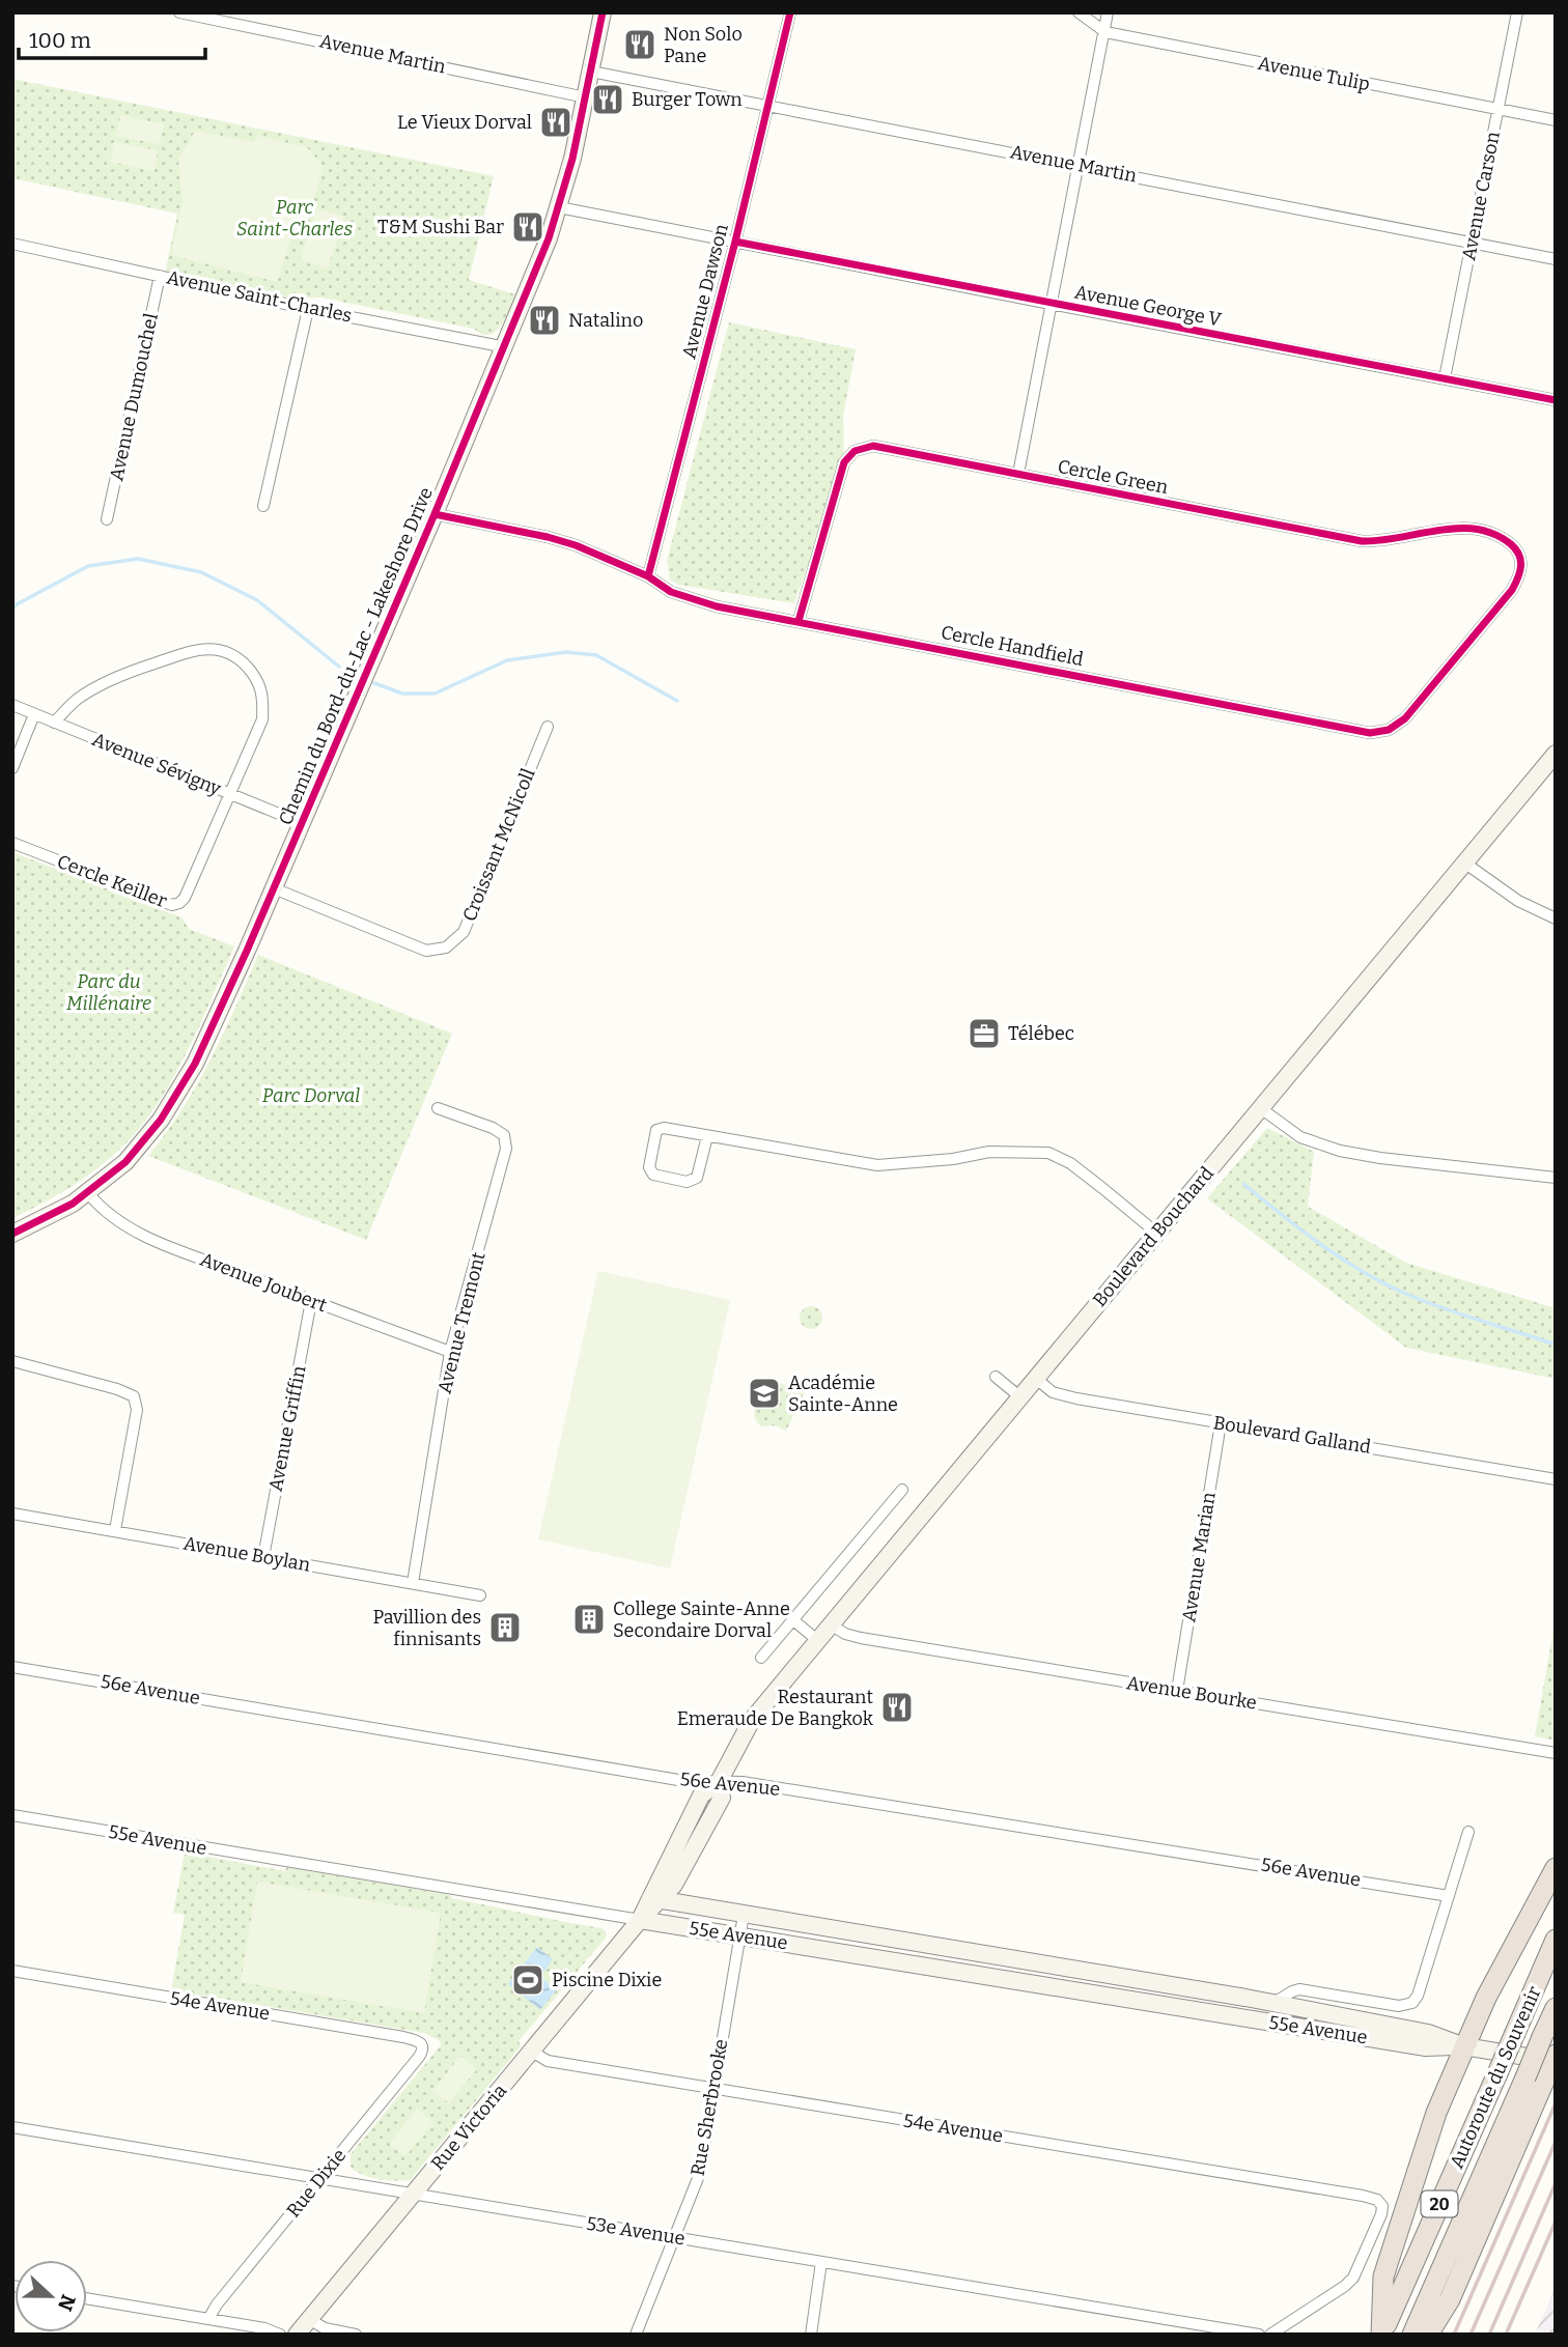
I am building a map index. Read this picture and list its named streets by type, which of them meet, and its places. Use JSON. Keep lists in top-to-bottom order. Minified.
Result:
{"streets":{"highway":["Autoroute du Souvenir","20"],"street":["Avenue Martin","Avenue Tulip","Avenue Carson","Avenue Dawson","Avenue Saint-Charles","Avenue George V","Avenue Dumouchel","Cercle Green","Cercle Handfield","Chemin du Bord-du-Lac - Lakeshore Drive","Avenue Sévigny","Croissant McNicoll","Cercle Keiller","Boulevard Bouchard","Avenue Joubert","Avenue Tremont","Avenue Griffin","Boulevard Galland","Avenue Boylan","Avenue Marian","56e Avenue","Avenue Bourke","55e Avenue","54e Avenue","Rue Sherbrooke","Rue Victoria","Rue Dixie","53e Avenue"]},"crossings":[["Avenue Martin","Avenue Carson"],["Avenue Martin","Avenue Dawson"],["Avenue Martin","Chemin du Bord-du-Lac - Lakeshore Drive"],["Avenue Tulip","Avenue Carson"],["Avenue Carson","Avenue George V"],["Avenue Dawson","Avenue George V"],["Avenue Dawson","Cercle Handfield"],["Avenue Saint-Charles","Avenue Dumouchel"],["Avenue Saint-Charles","Chemin du Bord-du-Lac - Lakeshore Drive"],["Avenue George V","Chemin du Bord-du-Lac - Lakeshore Drive"],["Cercle Green","Cercle Handfield"],["Cercle Handfield","Chemin du Bord-du-Lac - Lakeshore Drive"],["Chemin du Bord-du-Lac - Lakeshore Drive","Avenue Sévigny"],["Chemin du Bord-du-Lac - Lakeshore Drive","Croissant McNicoll"],["Chemin du Bord-du-Lac - Lakeshore Drive","Avenue Joubert"],["Avenue Sévigny","Cercle Keiller"],["Boulevard Bouchard","Boulevard Galland"],["Boulevard Bouchard","Avenue Bourke"],["Boulevard Bouchard","Rue Victoria"],["Avenue Joubert","Avenue Tremont"],["Avenue Joubert","Avenue Griffin"],["Avenue Tremont","Avenue Boylan"],["Avenue Griffin","Avenue Boylan"],["Boulevard Galland","Avenue Marian"],["Avenue Marian","Avenue Bourke"],["56e Avenue","55e Avenue"],["56e Avenue","Rue Victoria"],["55e Avenue","Rue Sherbrooke"],["55e Avenue","Rue Victoria"],["54e Avenue","Rue Sherbrooke"],["54e Avenue","Rue Victoria"],["54e Avenue","Rue Dixie"],["Rue Sherbrooke","53e Avenue"],["Rue Victoria","53e Avenue"],["Rue Dixie","53e Avenue"]],"parks":["Parc Saint-Charles","Parc du Millénaire","Parc Dorval"],"places":{"restaurant":["Non Solo Pane","Burger Town","Le Vieux Dorval","T&M Sushi Bar","Natalino","Restaurant Emeraude De Bangkok"],"office":["Télébec"],"school or university":["Académie Sainte-Anne"],"building":["College Sainte-Anne Secondaire Dorval","Pavillion des finnisants"],"sports":["Piscine Dixie"]},"scale_bar":"100 m","north":"right"}
